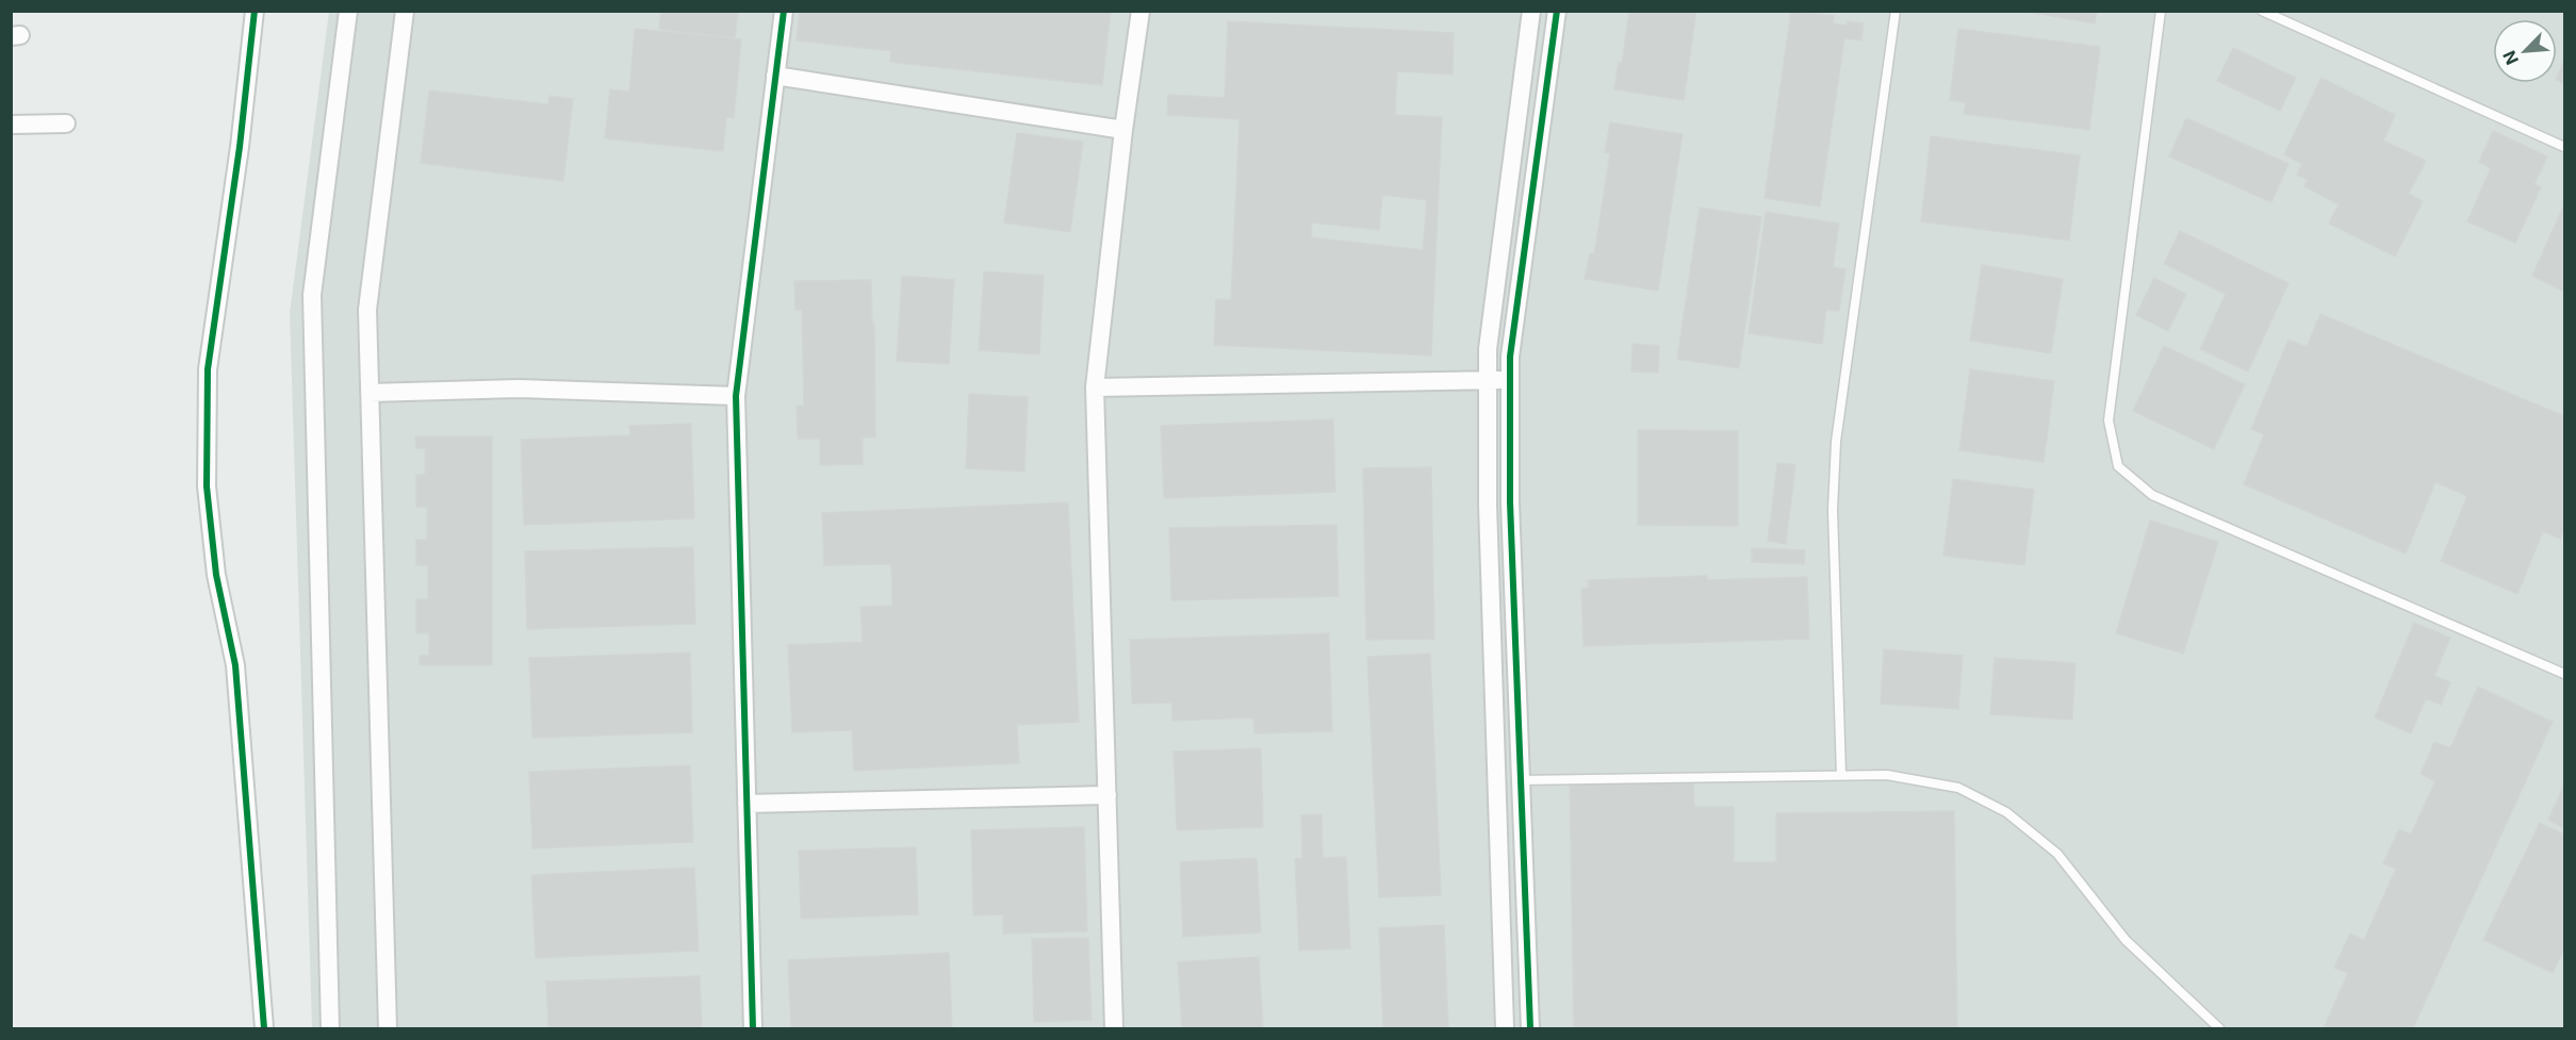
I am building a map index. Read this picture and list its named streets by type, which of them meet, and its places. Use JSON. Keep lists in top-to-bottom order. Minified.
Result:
{"north":"bottom left"}
